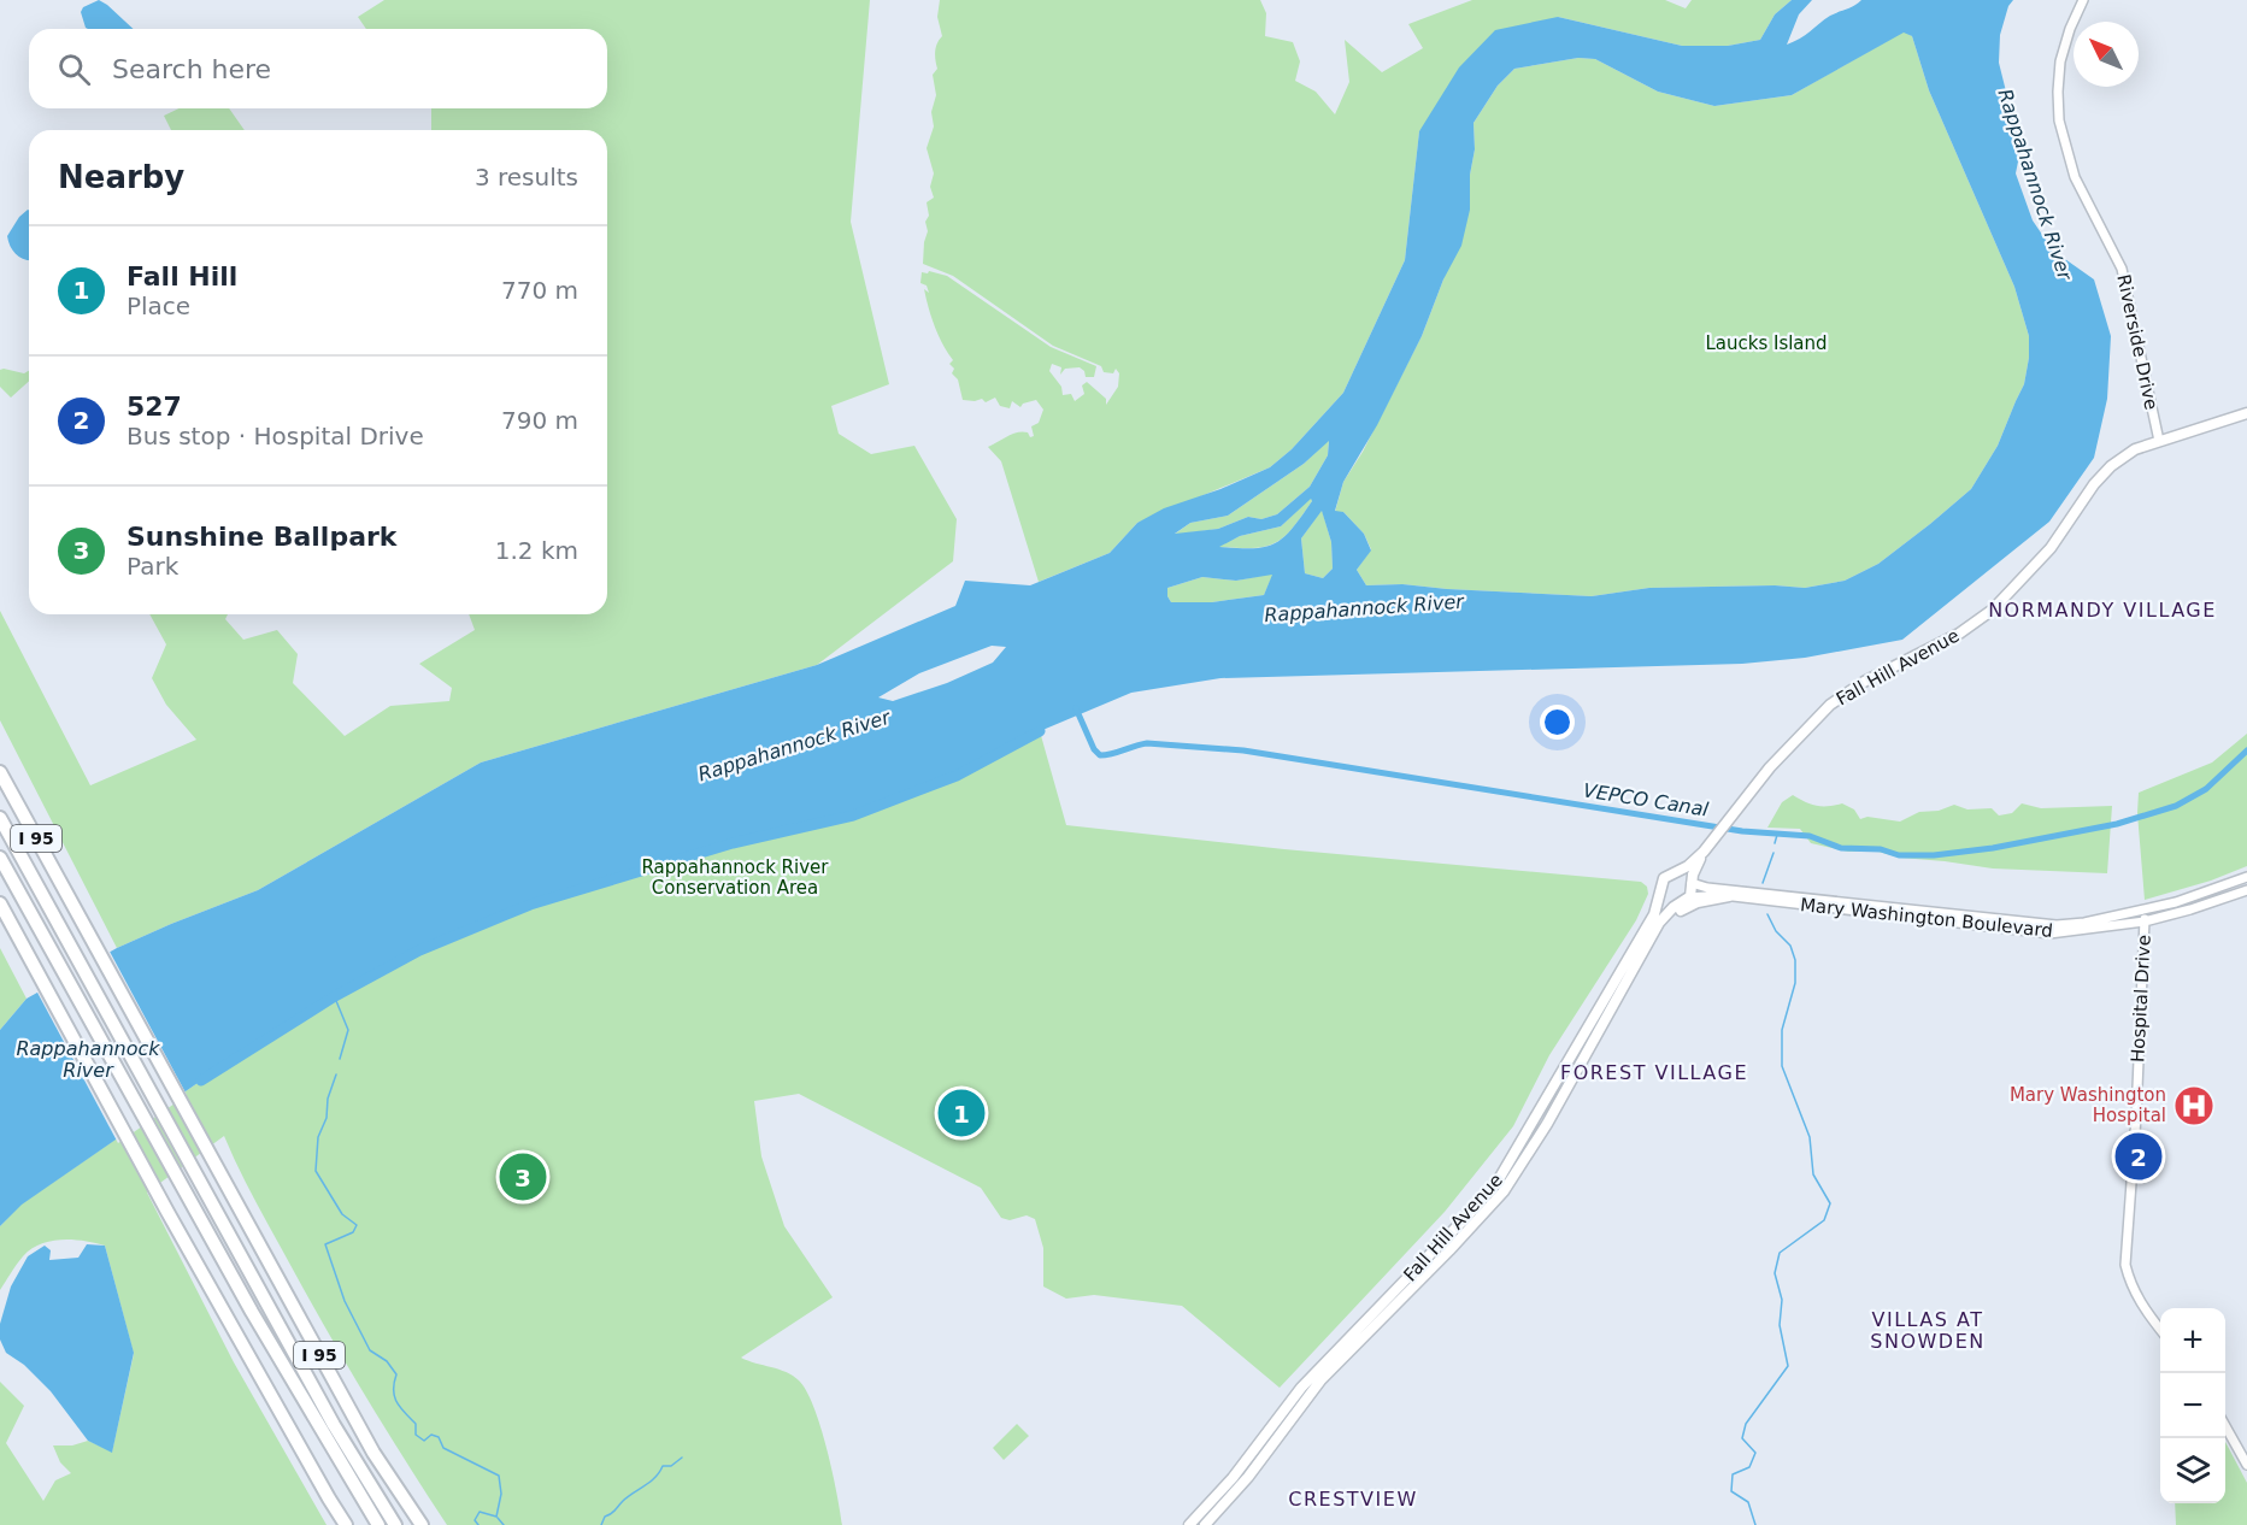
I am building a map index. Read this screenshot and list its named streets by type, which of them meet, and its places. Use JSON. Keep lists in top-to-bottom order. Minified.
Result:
{"streets":{"highway":["I 95"],"main road":["Fall Hill Avenue"],"street":["Riverside Drive","Mary Washington Boulevard","Hospital Drive"]},"crossings":[["Riverside Drive","Fall Hill Avenue"],["Fall Hill Avenue","Mary Washington Boulevard"],["Mary Washington Boulevard","Hospital Drive"]],"districts":["NORMANDY VILLAGE","FOREST VILLAGE","VILLAS AT SNOWDEN","CRESTVIEW"],"water":["Rappahannock River","VEPCO Canal"],"parks":["Laucks Island","Rappahannock River Conservation Area"],"places":{"hospital":["Mary Washington Hospital"]},"north":"top left","page":{"search":"Search here","heading":["Nearby","3 results"],"list":[{"mark":"1","name":"Fall Hill","note":"Place","value":"770 m"},{"mark":"2","name":"527","note":"Bus stop · Hospital Drive","value":"790 m"},{"mark":"3","name":"Sunshine Ballpark","note":"Park","value":"1.2 km"}],"pins":["1","2","3"],"map_buttons":["+","−"]}}
